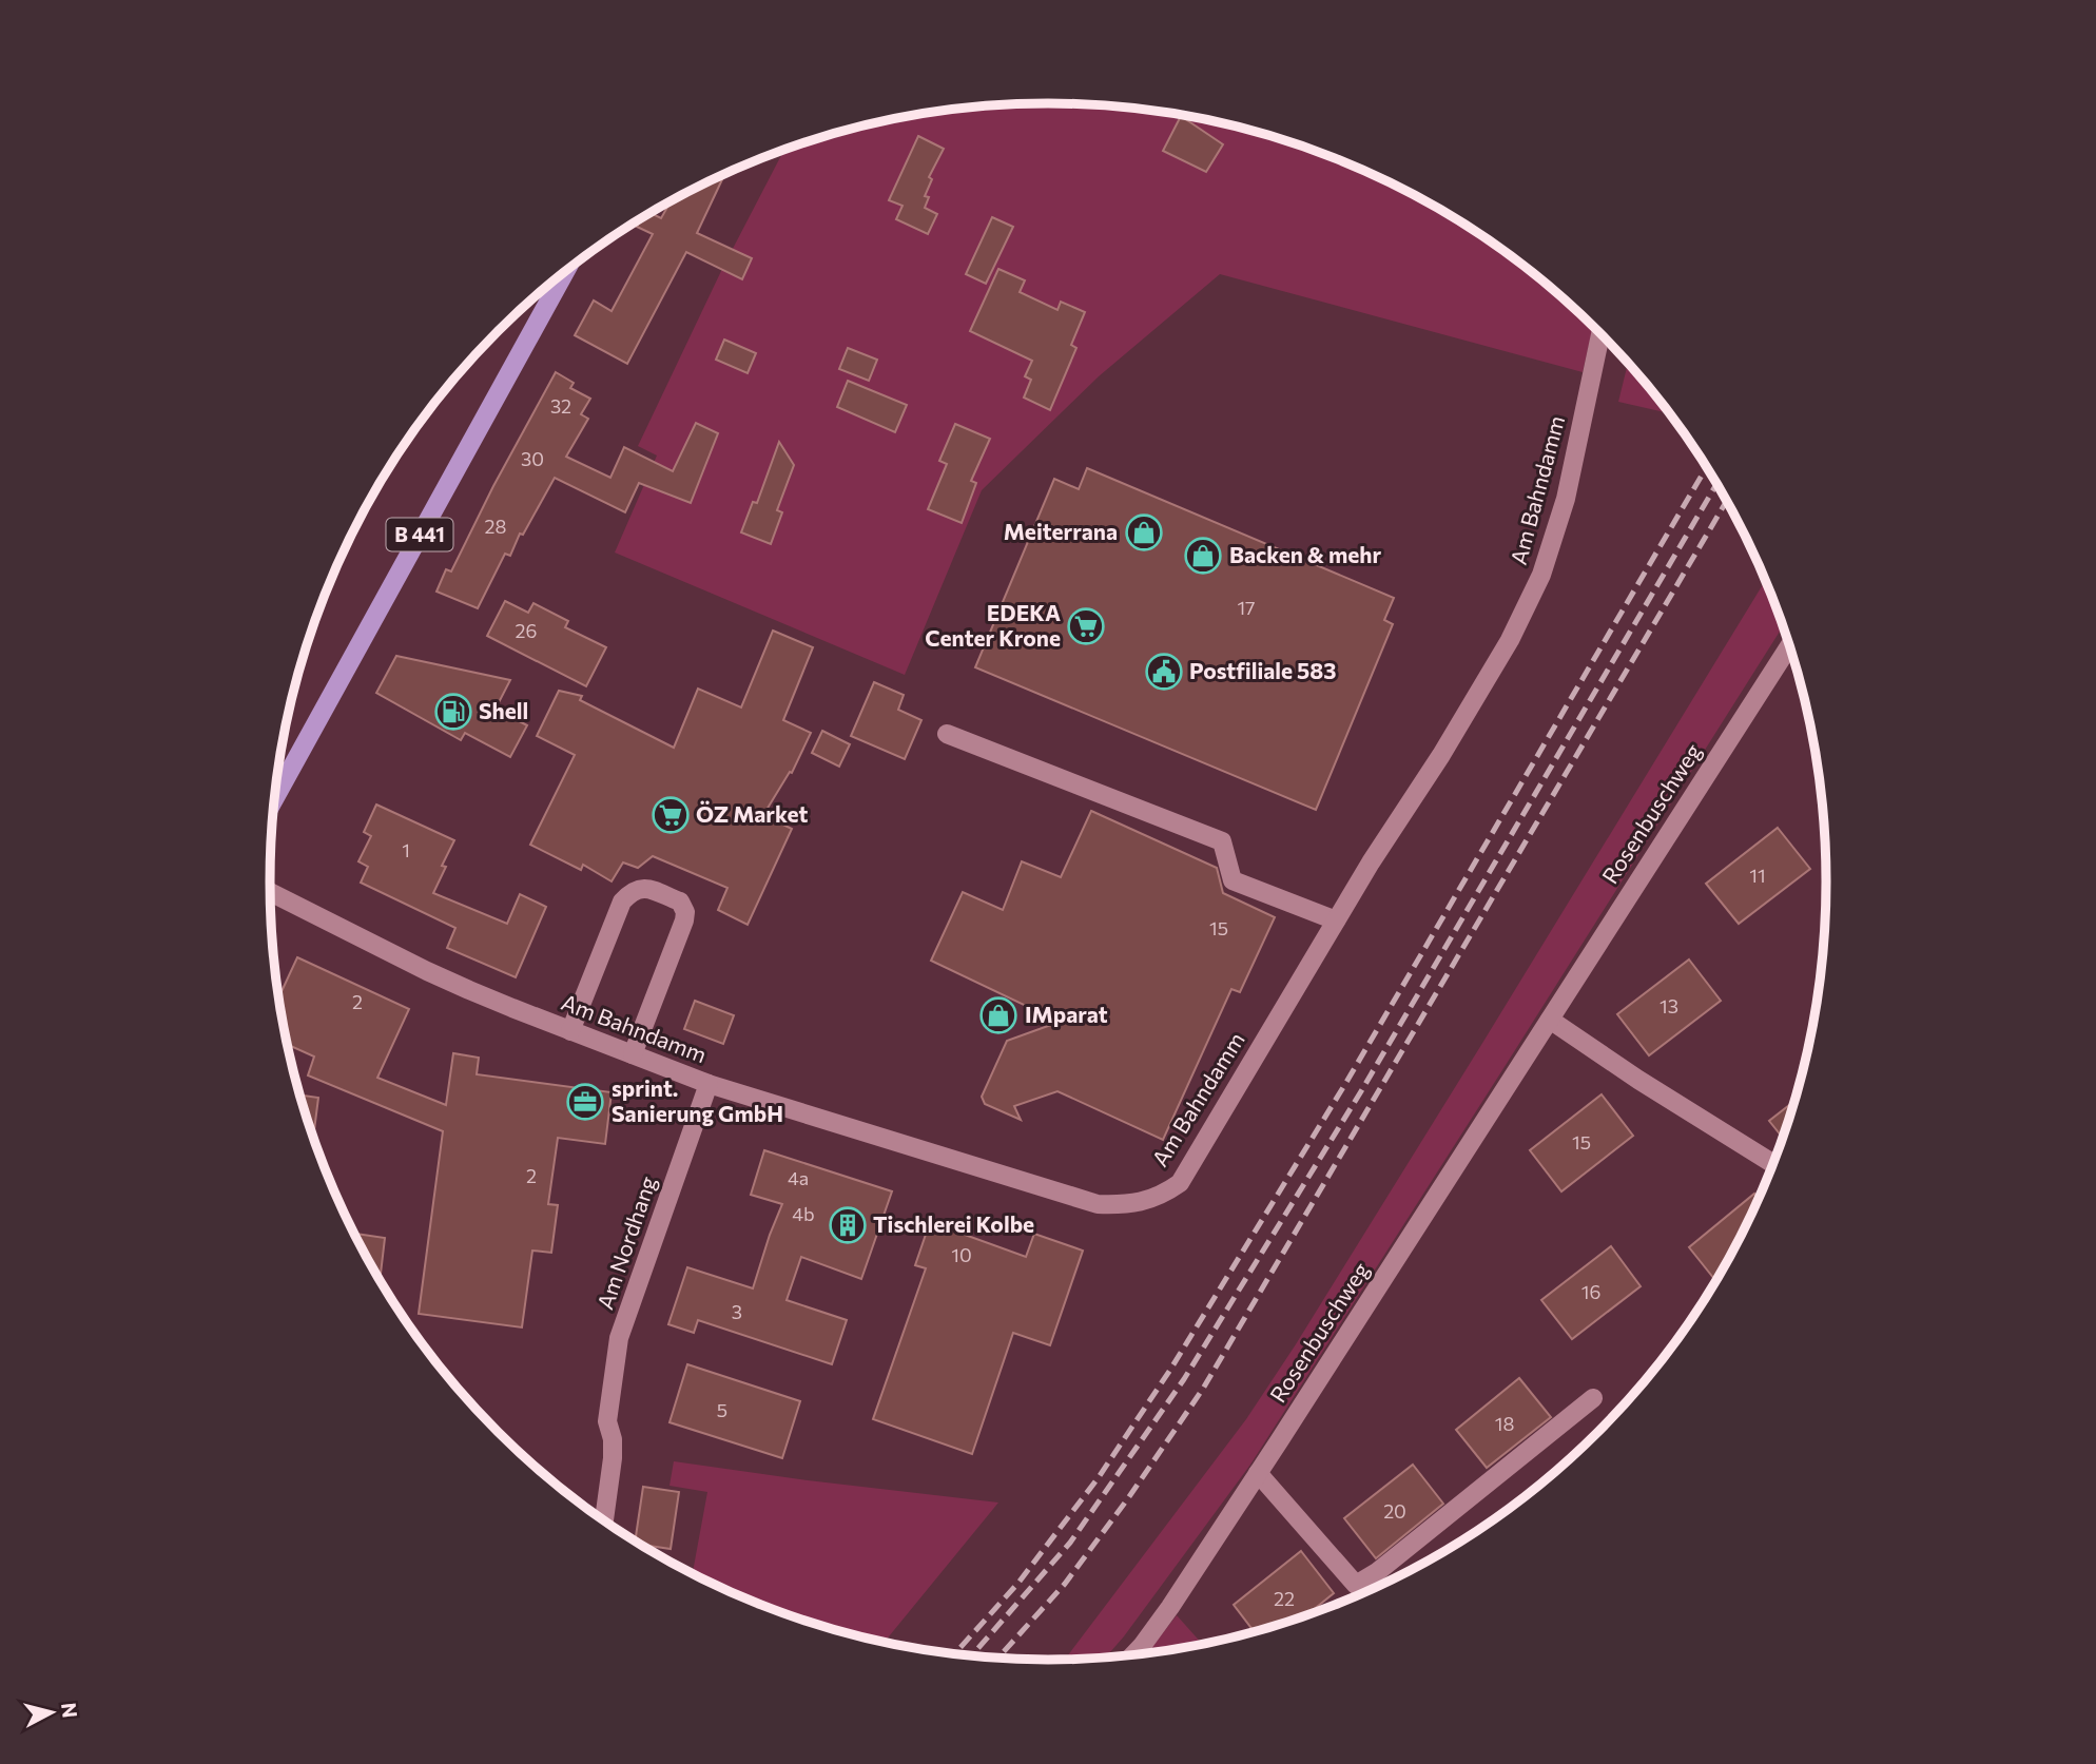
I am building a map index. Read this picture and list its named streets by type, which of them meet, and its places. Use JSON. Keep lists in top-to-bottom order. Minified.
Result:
{"streets":{"main road":["B 441"],"street":["Am Bahndamm","Rosenbuschweg","Am Nordhang"]},"crossings":[["Am Bahndamm","Am Nordhang"]],"places":{"shop":["Meiterrana","Backen & mehr","IMparat"],"supermarket":["EDEKA Center Krone","ÖZ Market"],"public building":["Postfiliale 583"],"fuel station":["Shell"],"office":["sprint. Sanierung GmbH"],"building":["Tischlerei Kolbe"]},"house_numbers":["32","30","28","17","26","1","11","15","2","13","15","2","4a","4b","10","16","3","5","18","20","22"],"north":"right"}
